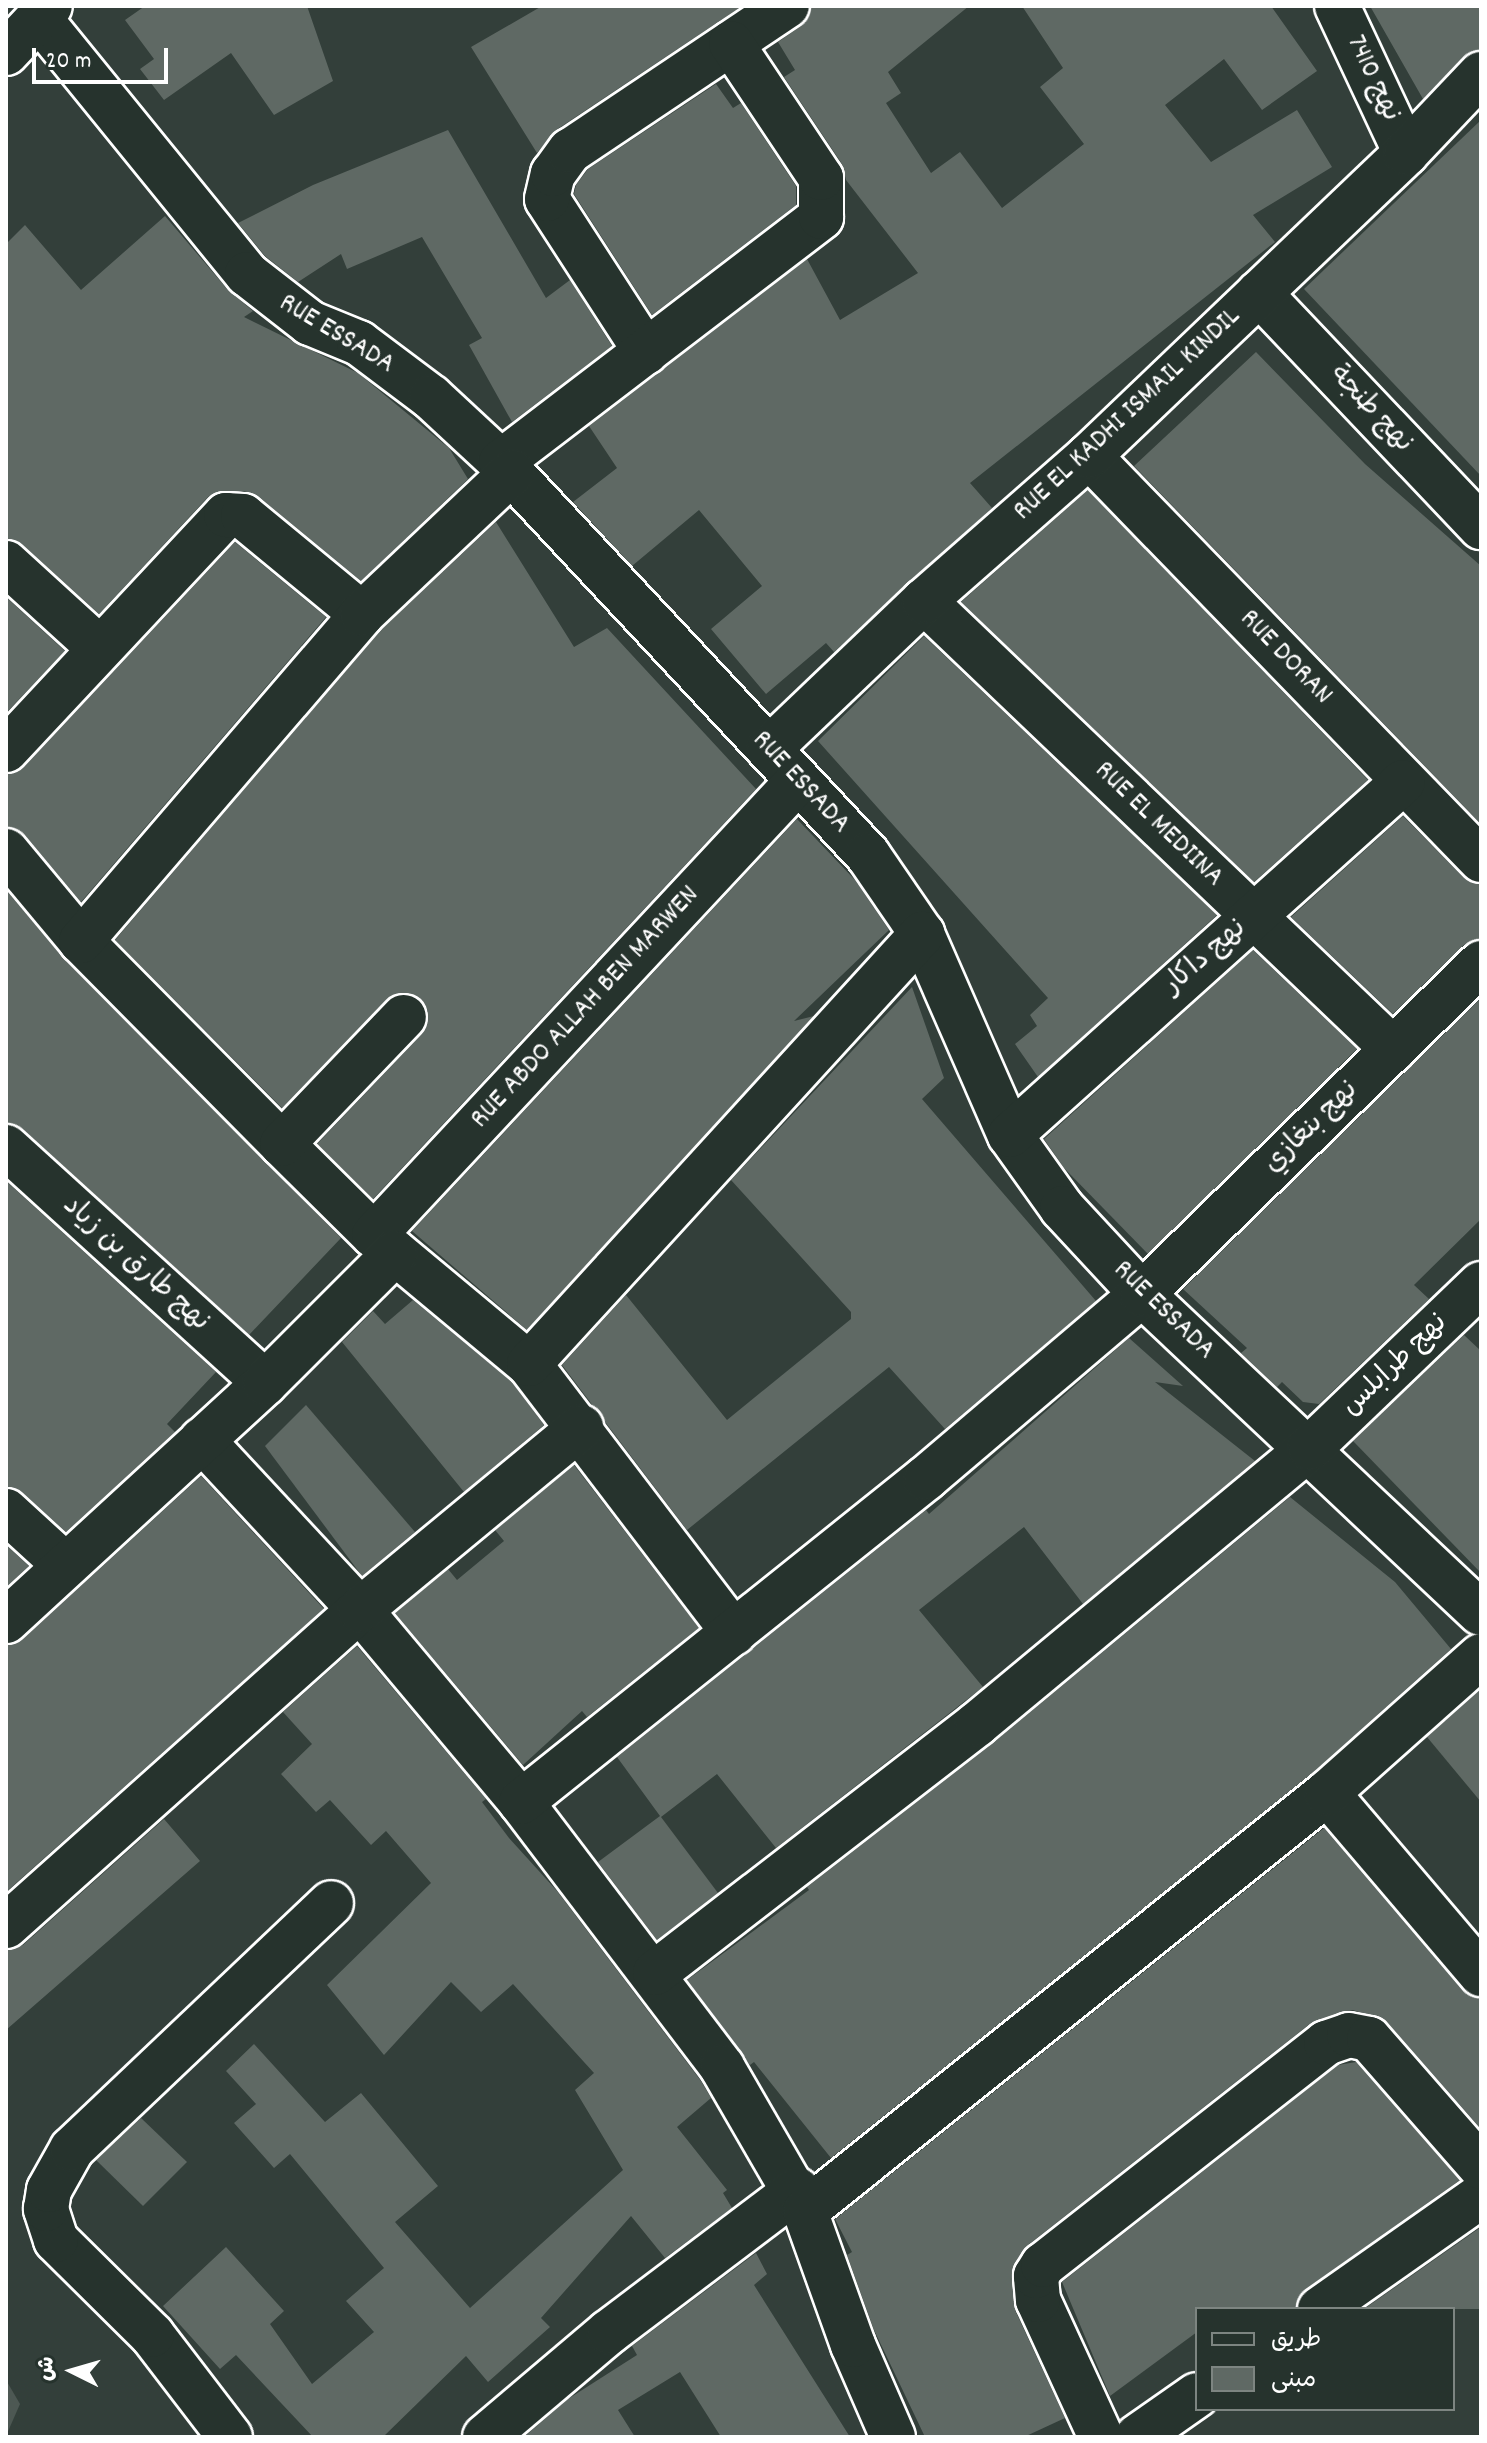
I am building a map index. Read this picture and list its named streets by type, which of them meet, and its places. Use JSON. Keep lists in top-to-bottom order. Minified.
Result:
{"streets":{"street":["نهج 7410","RUE ESSADA","نهج طنجة","RUE EL KADHI ISMAIL KINDIL","RUE DORAN","RUE EL MEDIINA","نهج داكار","RUE ABDO ALLAH BEN MARWEN","نهج بنغازي","نهج طارق بن زياد","نهج طرابلس"]},"crossings":[["نهج 7410","RUE EL KADHI ISMAIL KINDIL"],["RUE ESSADA","RUE EL KADHI ISMAIL KINDIL"],["RUE ESSADA","نهج داكار"],["RUE ESSADA","RUE ABDO ALLAH BEN MARWEN"],["RUE ESSADA","نهج بنغازي"],["RUE ESSADA","نهج طرابلس"],["نهج طنجة","RUE EL KADHI ISMAIL KINDIL"],["RUE EL KADHI ISMAIL KINDIL","RUE DORAN"],["RUE EL KADHI ISMAIL KINDIL","RUE EL MEDIINA"],["RUE DORAN","نهج داكار"],["RUE EL MEDIINA","نهج داكار"],["RUE EL MEDIINA","نهج بنغازي"],["RUE ABDO ALLAH BEN MARWEN","نهج طارق بن زياد"]],"legend":["طريق","مبنى"],"scale_bar":"20 m","north":"left"}
